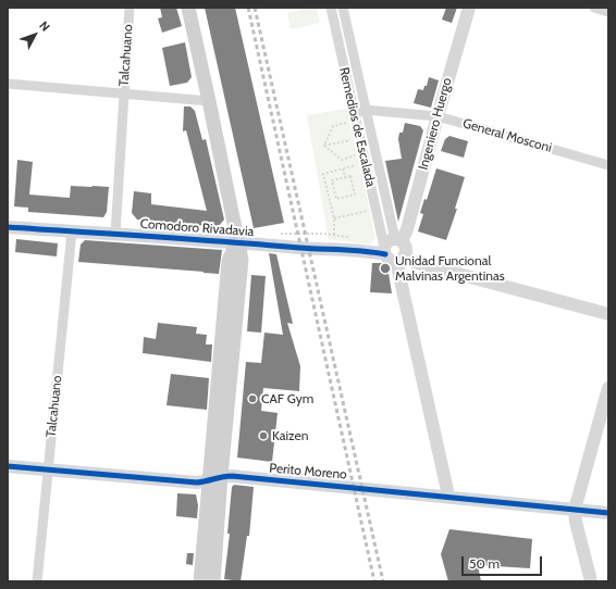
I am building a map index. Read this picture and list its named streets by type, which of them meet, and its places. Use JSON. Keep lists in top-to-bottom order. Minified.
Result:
{"streets":{"street":["Talcahuano","Ingeniero Huergo","Remedios de Escalada","General Mosconi","Comodoro Rivadavia","Perito Moreno"]},"crossings":[["Talcahuano","Comodoro Rivadavia"],["Talcahuano","Perito Moreno"],["Ingeniero Huergo","Remedios de Escalada"],["Ingeniero Huergo","General Mosconi"],["Ingeniero Huergo","Comodoro Rivadavia"],["Remedios de Escalada","General Mosconi"],["Remedios de Escalada","Comodoro Rivadavia"],["Remedios de Escalada","Perito Moreno"]],"places":["Unidad Funcional Malvinas Argentinas","CAF Gym","Kaizen"],"scale_bar":"50 m","north":"top right"}
